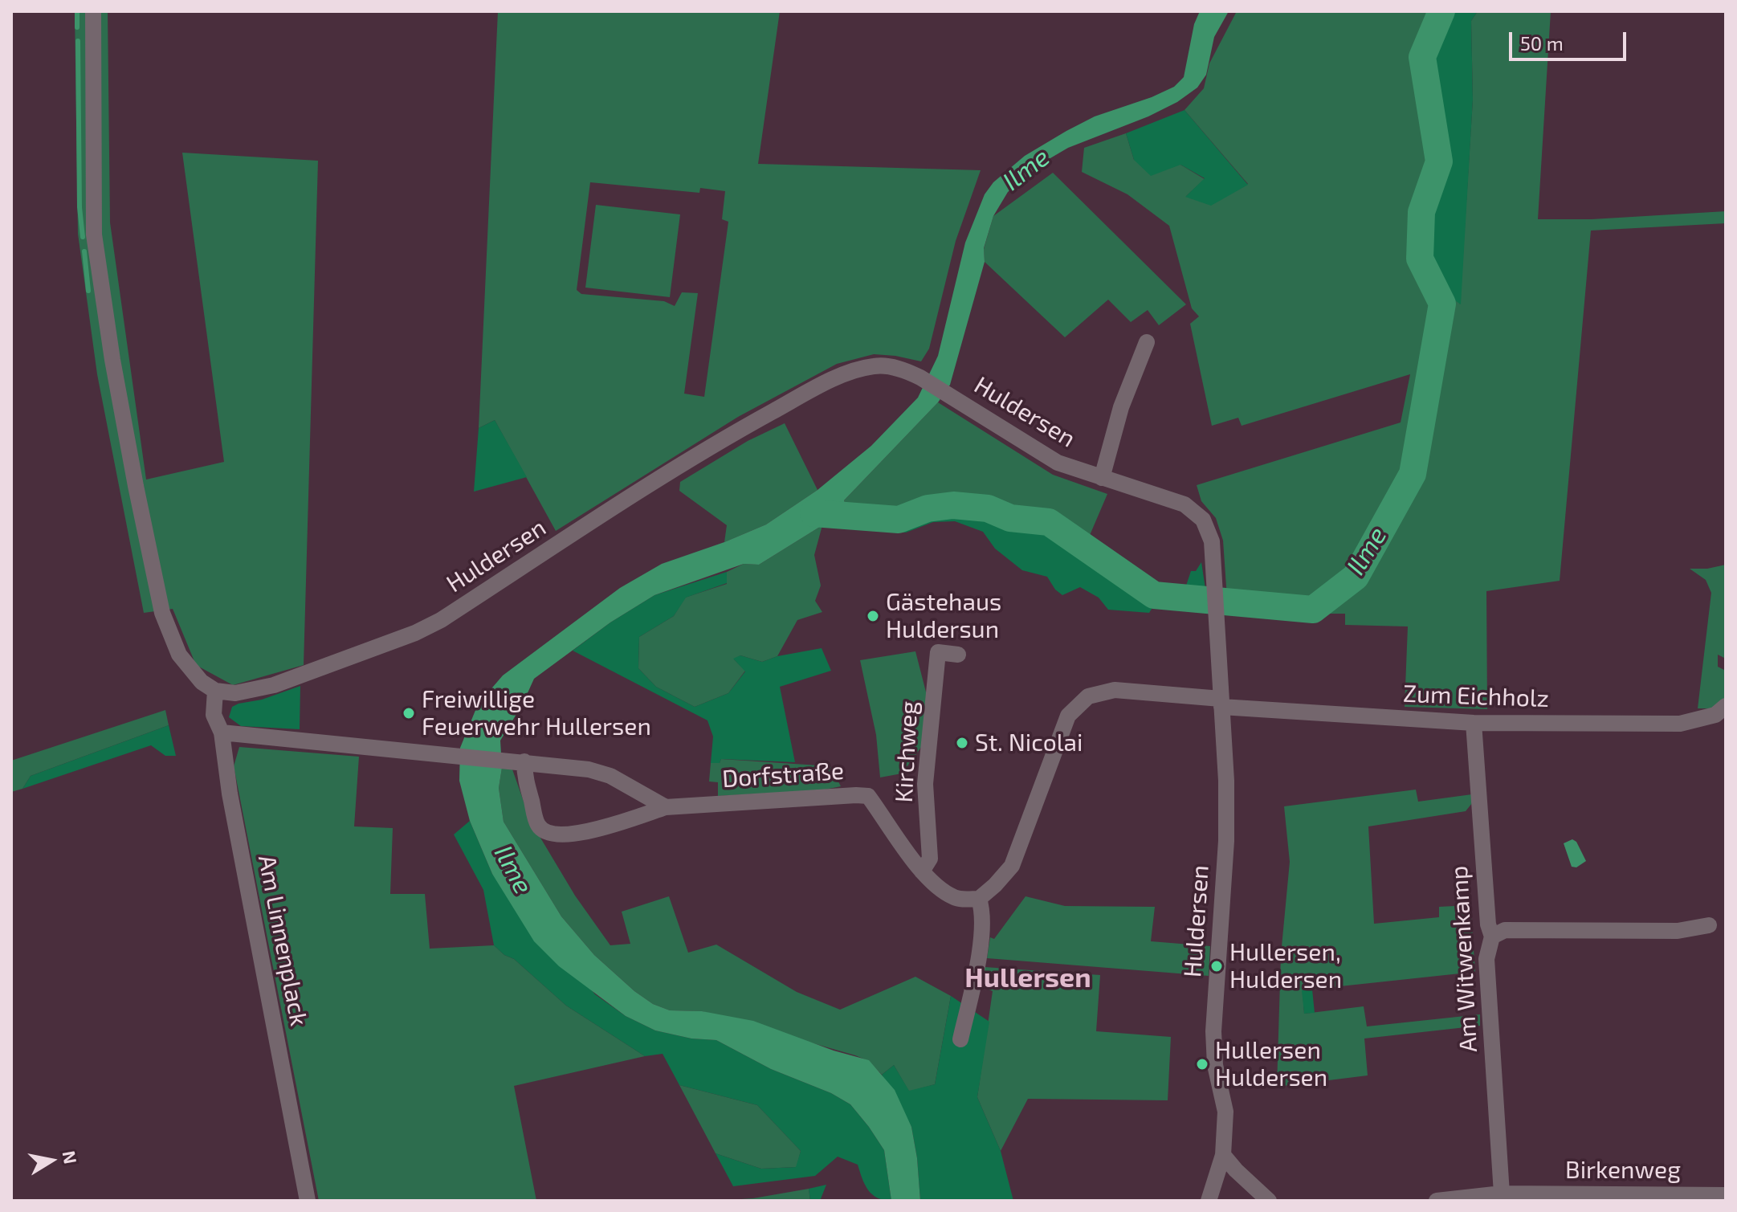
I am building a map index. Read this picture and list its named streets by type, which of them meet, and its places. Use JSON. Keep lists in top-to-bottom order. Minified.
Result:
{"streets":{"street":["Huldersen","Zum Eichholz","Kirchweg","Dorfstraße","Am Linnenplack","Am Witwenkamp","Birkenweg"]},"crossings":[["Huldersen","Zum Eichholz"],["Huldersen","Am Linnenplack"],["Zum Eichholz","Am Witwenkamp"],["Kirchweg","Dorfstraße"],["Am Witwenkamp","Birkenweg"]],"districts":["Hullersen"],"water":["Ilme"],"places":["Gästehaus Huldersun","Freiwillige Feuerwehr Hullersen","St. Nicolai","Hullersen, Huldersen","Hullersen Huldersen"],"scale_bar":"50 m","north":"right"}
